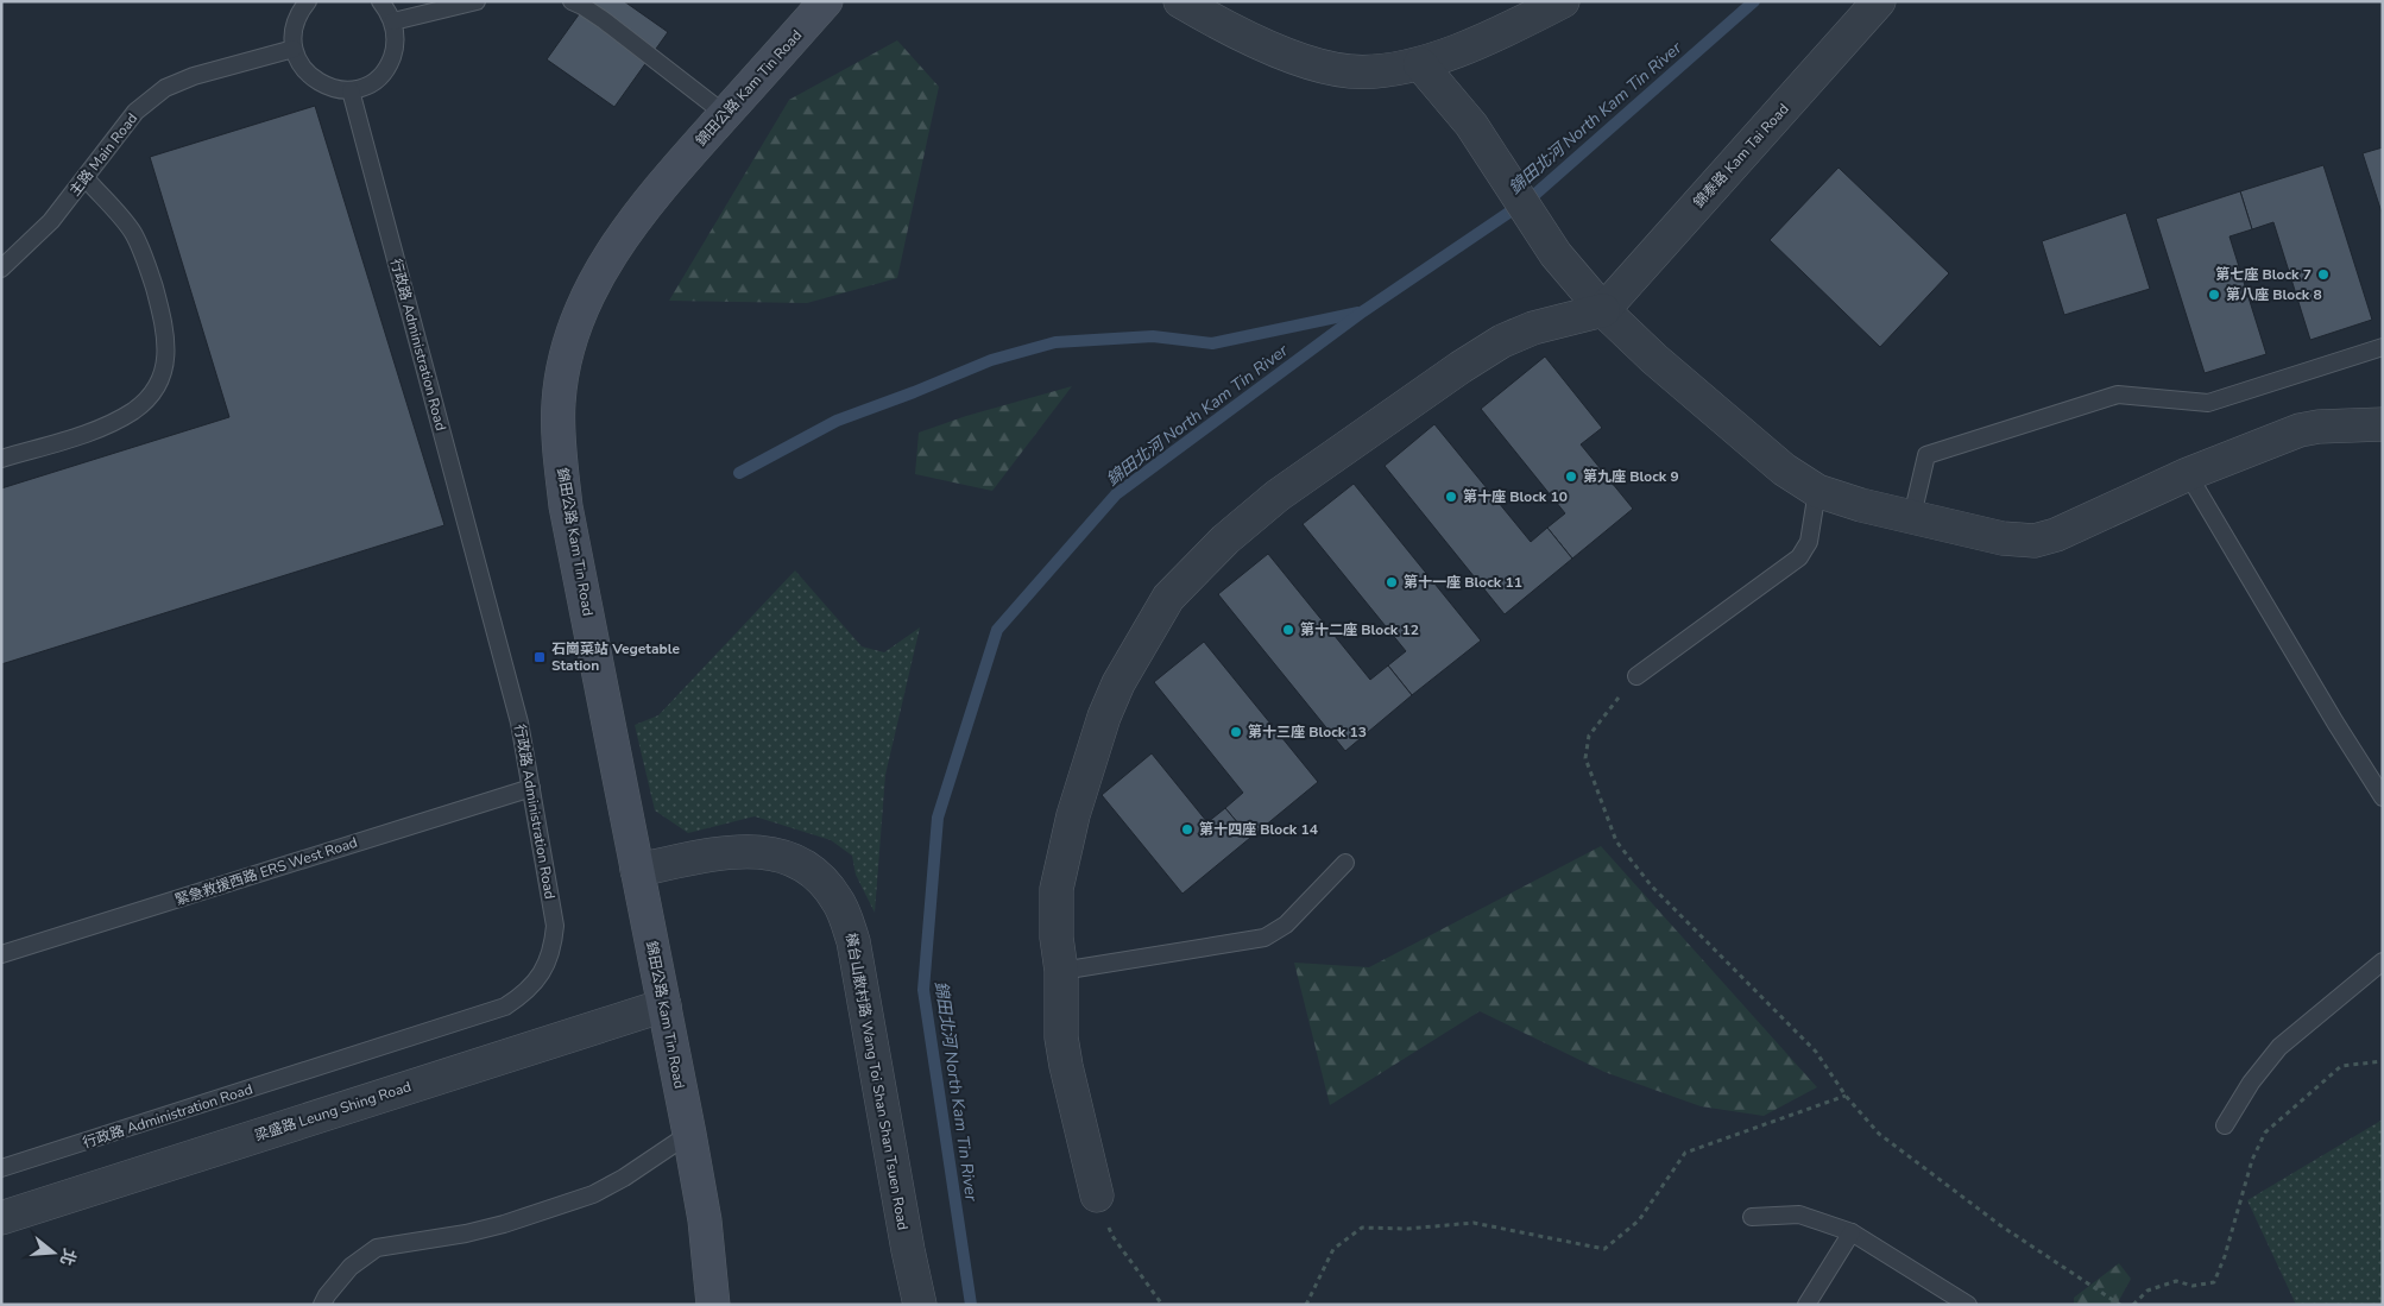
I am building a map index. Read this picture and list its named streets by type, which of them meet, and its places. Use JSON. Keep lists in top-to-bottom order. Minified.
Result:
{"streets":{"main road":["錦田公路 Kam Tin Road"],"street":["錦泰路 Kam Tai Road","橫台山散村路 Wang Toi Shan Shan Tsuen Road","梁盛路 Leung Shing Road"],"lane":["主路 Main Road","行政路 Administration Road","緊急救援西路 ERS West Road"]},"crossings":[["錦田公路 Kam Tin Road","橫台山散村路 Wang Toi Shan Shan Tsuen Road"],["錦田公路 Kam Tin Road","梁盛路 Leung Shing Road"],["行政路 Administration Road","緊急救援西路 ERS West Road"]],"water":["錦田北河 North Kam Tin River"],"places":{"other":["第七座 Block 7","第八座 Block 8","第九座 Block 9","第十座 Block 10","第十一座 Block 11","第十二座 Block 12","第十三座 Block 13","第十四座 Block 14"],"transit":["石崗菜站 Vegetable Station"]},"north":"right"}
